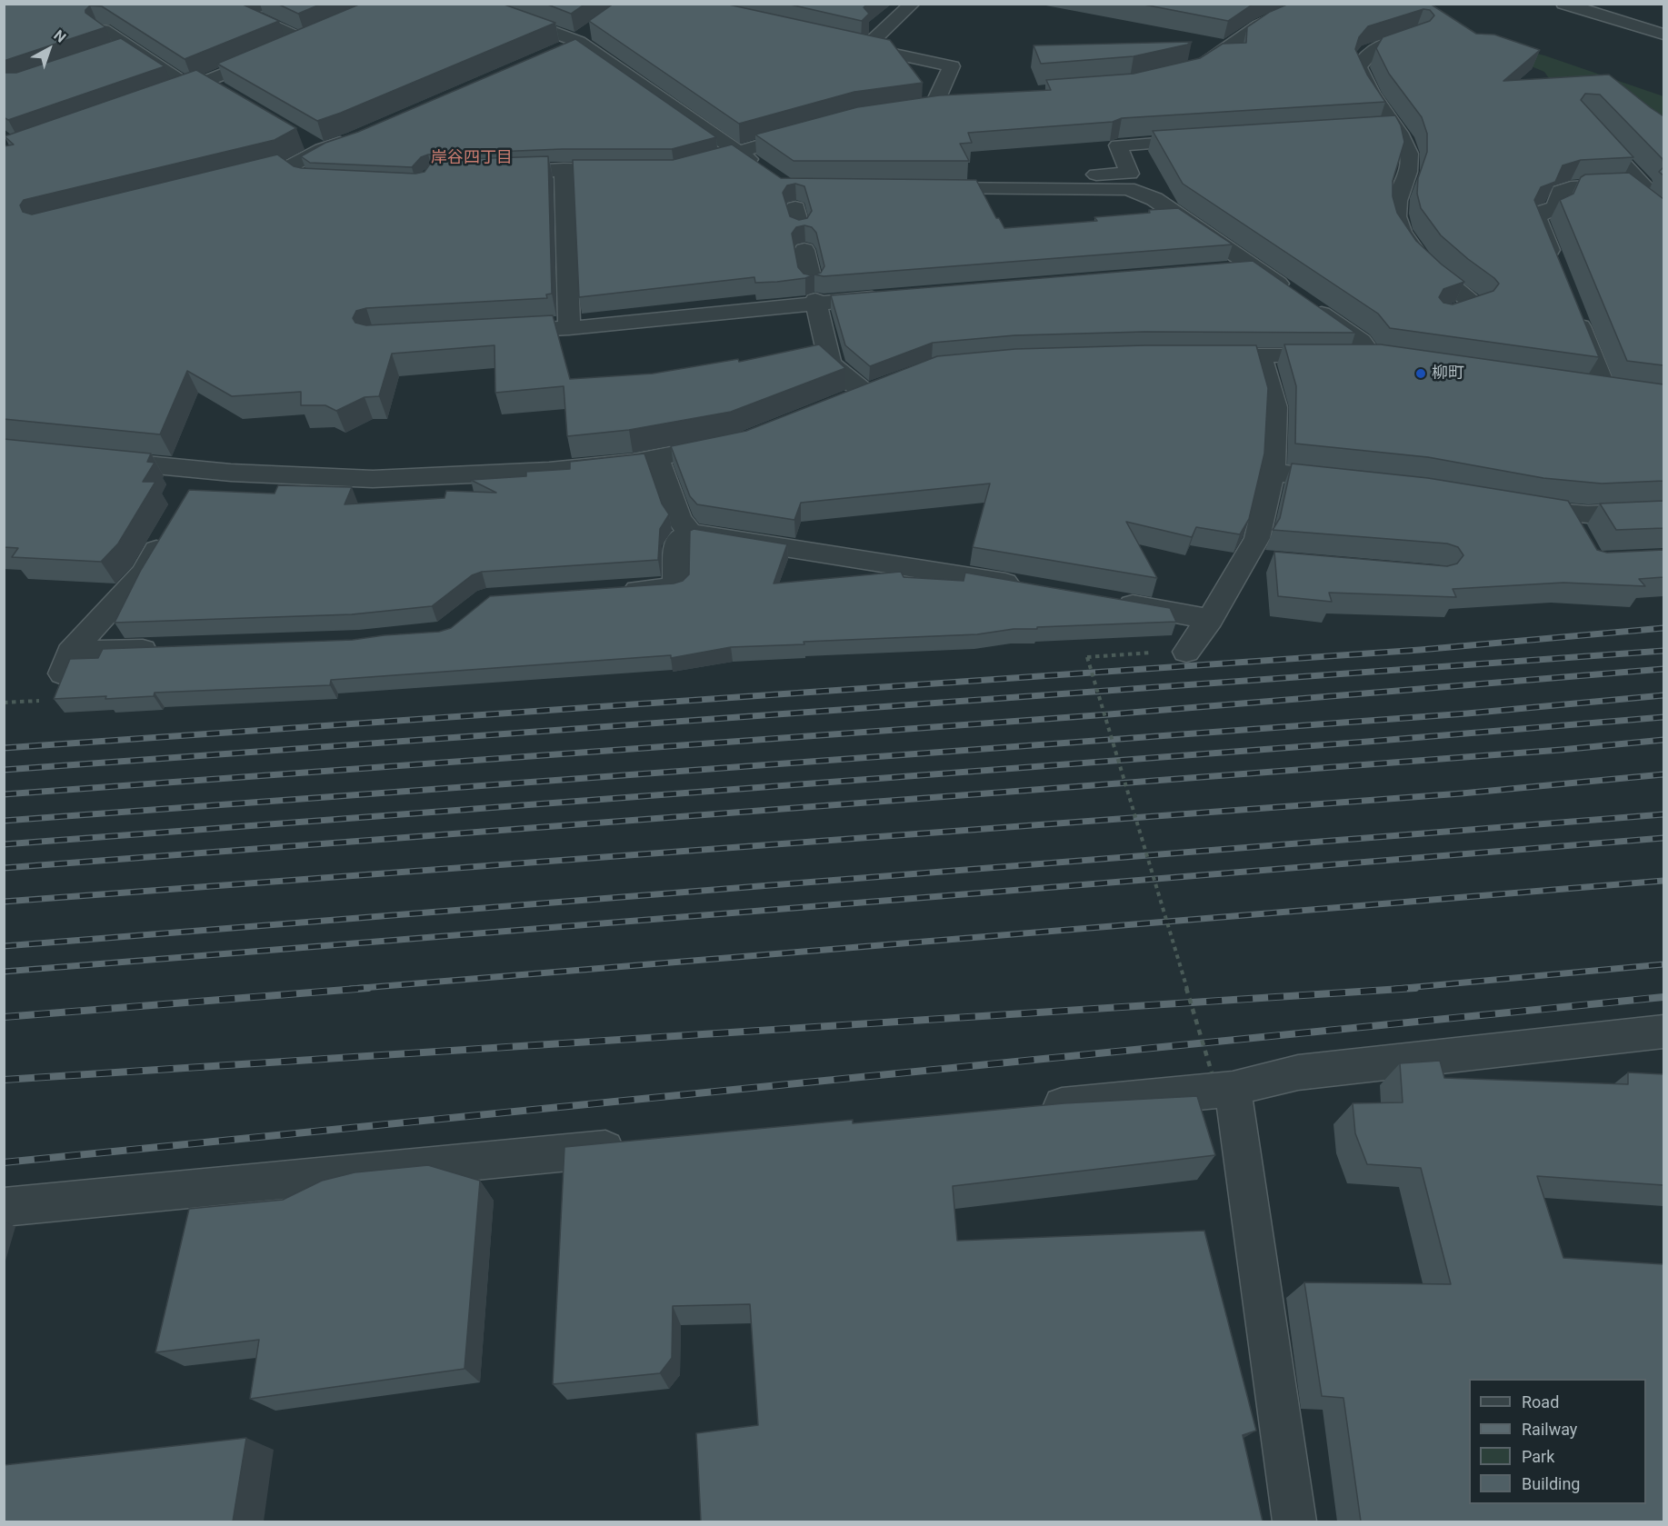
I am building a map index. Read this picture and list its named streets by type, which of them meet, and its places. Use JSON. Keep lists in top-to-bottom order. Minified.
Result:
{"districts":["岸谷四丁目"],"places":["柳町"],"legend":["Road","Railway","Park","Building"],"north":"top right"}
